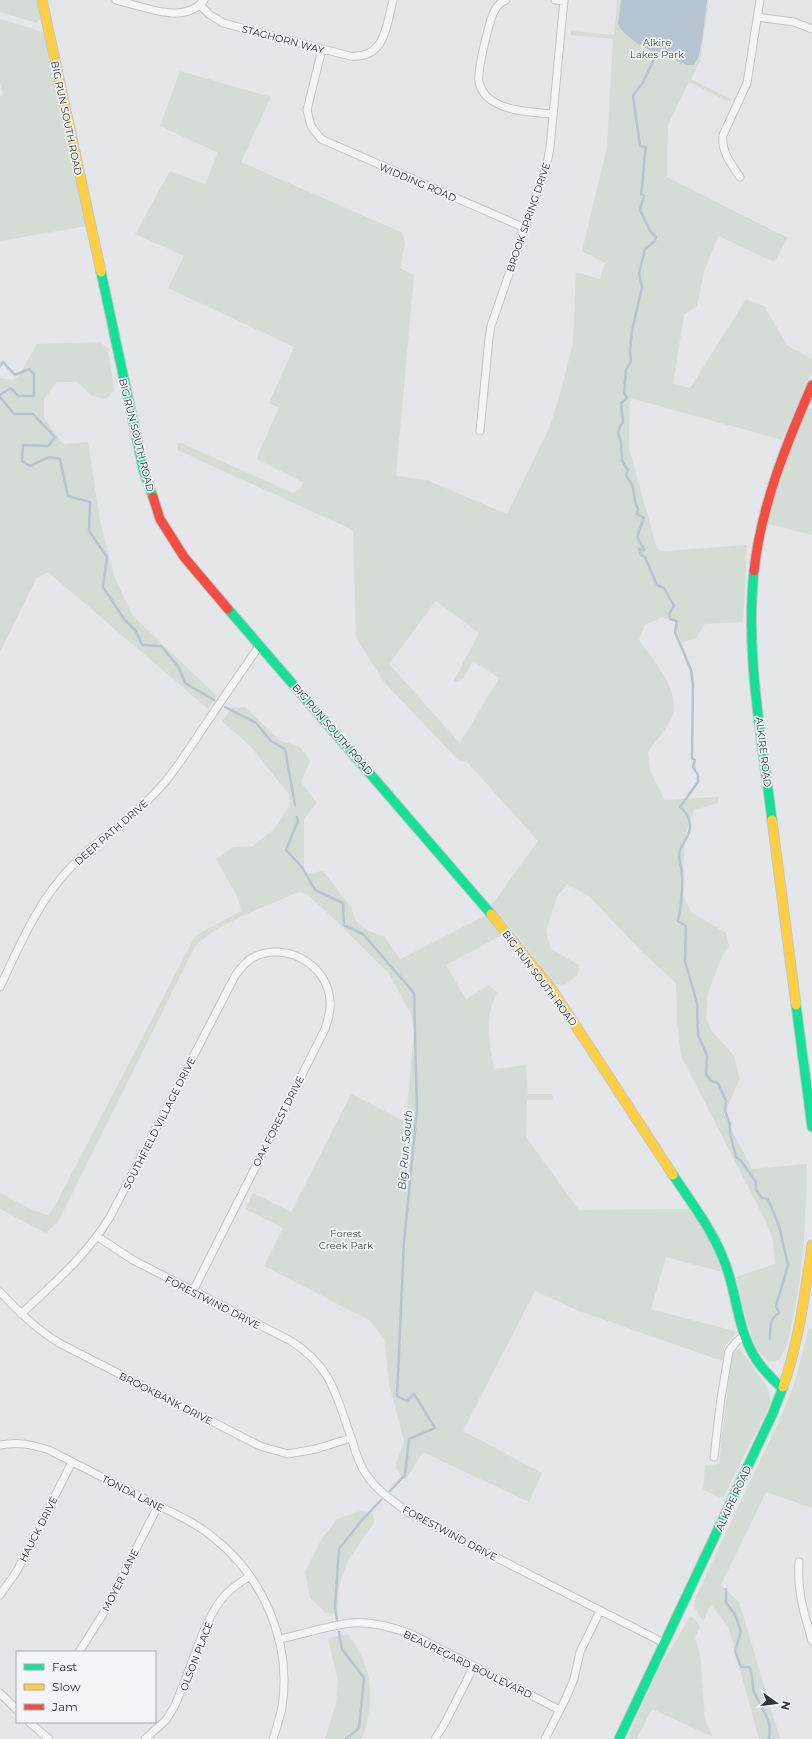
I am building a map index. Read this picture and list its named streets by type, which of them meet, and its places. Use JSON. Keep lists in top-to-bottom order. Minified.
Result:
{"streets":{"street":["STAGHORN WAY","BIG RUN SOUTH ROAD","WIDDING ROAD","BROOK SPRING DRIVE","ALKIRE ROAD","DEER PATH DRIVE","OAK FOREST DRIVE","SOUTHFIELD VILLAGE DRIVE","FORESTWIND DRIVE","BROOKBANK DRIVE","TONDA LANE","HAUCK DRIVE","MOYER LANE","OLSON PLACE","BEAUREGARD BOULEVARD"]},"crossings":[["STAGHORN WAY","WIDDING ROAD"],["BIG RUN SOUTH ROAD","ALKIRE ROAD"],["BIG RUN SOUTH ROAD","DEER PATH DRIVE"],["WIDDING ROAD","BROOK SPRING DRIVE"],["ALKIRE ROAD","FORESTWIND DRIVE"],["OAK FOREST DRIVE","SOUTHFIELD VILLAGE DRIVE"],["OAK FOREST DRIVE","FORESTWIND DRIVE"],["SOUTHFIELD VILLAGE DRIVE","FORESTWIND DRIVE"],["SOUTHFIELD VILLAGE DRIVE","BROOKBANK DRIVE"],["FORESTWIND DRIVE","BROOKBANK DRIVE"],["TONDA LANE","HAUCK DRIVE"],["TONDA LANE","MOYER LANE"],["TONDA LANE","OLSON PLACE"],["TONDA LANE","BEAUREGARD BOULEVARD"]],"water":["Big Run South"],"parks":["Alkire Lakes Park","Forest Creek Park"],"legend":["Fast","Slow","Jam"],"north":"right"}
